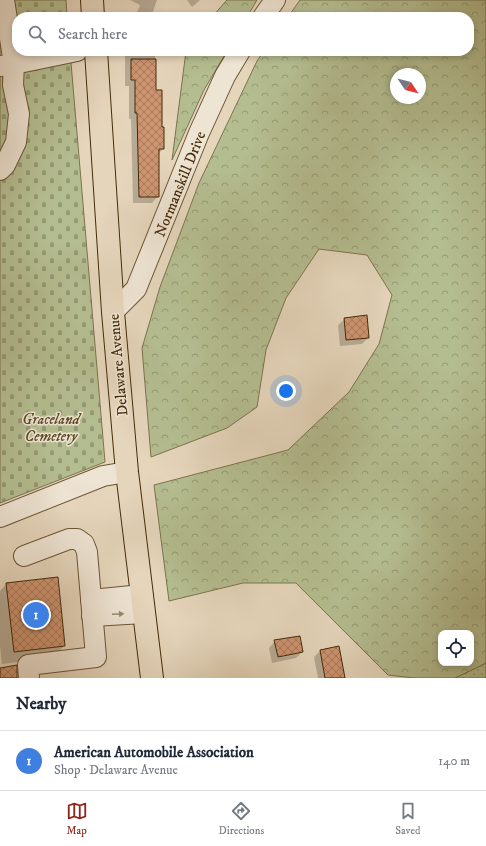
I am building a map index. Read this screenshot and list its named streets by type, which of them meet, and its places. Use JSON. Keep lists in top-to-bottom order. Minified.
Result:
{"streets":{"main road":["Delaware Avenue"],"street":["Normanskill Drive"]},"crossings":[["Normanskill Drive","Delaware Avenue"]],"parks":["Graceland Cemetery"],"north":"bottom right","page":{"search":"Search here","pins":"1","heading":"Nearby","list":[{"mark":"1","name":"American Automobile Association","note":"Shop · Delaware Avenue","value":"140 m"}],"nav":["Map","Directions","Saved"]}}
